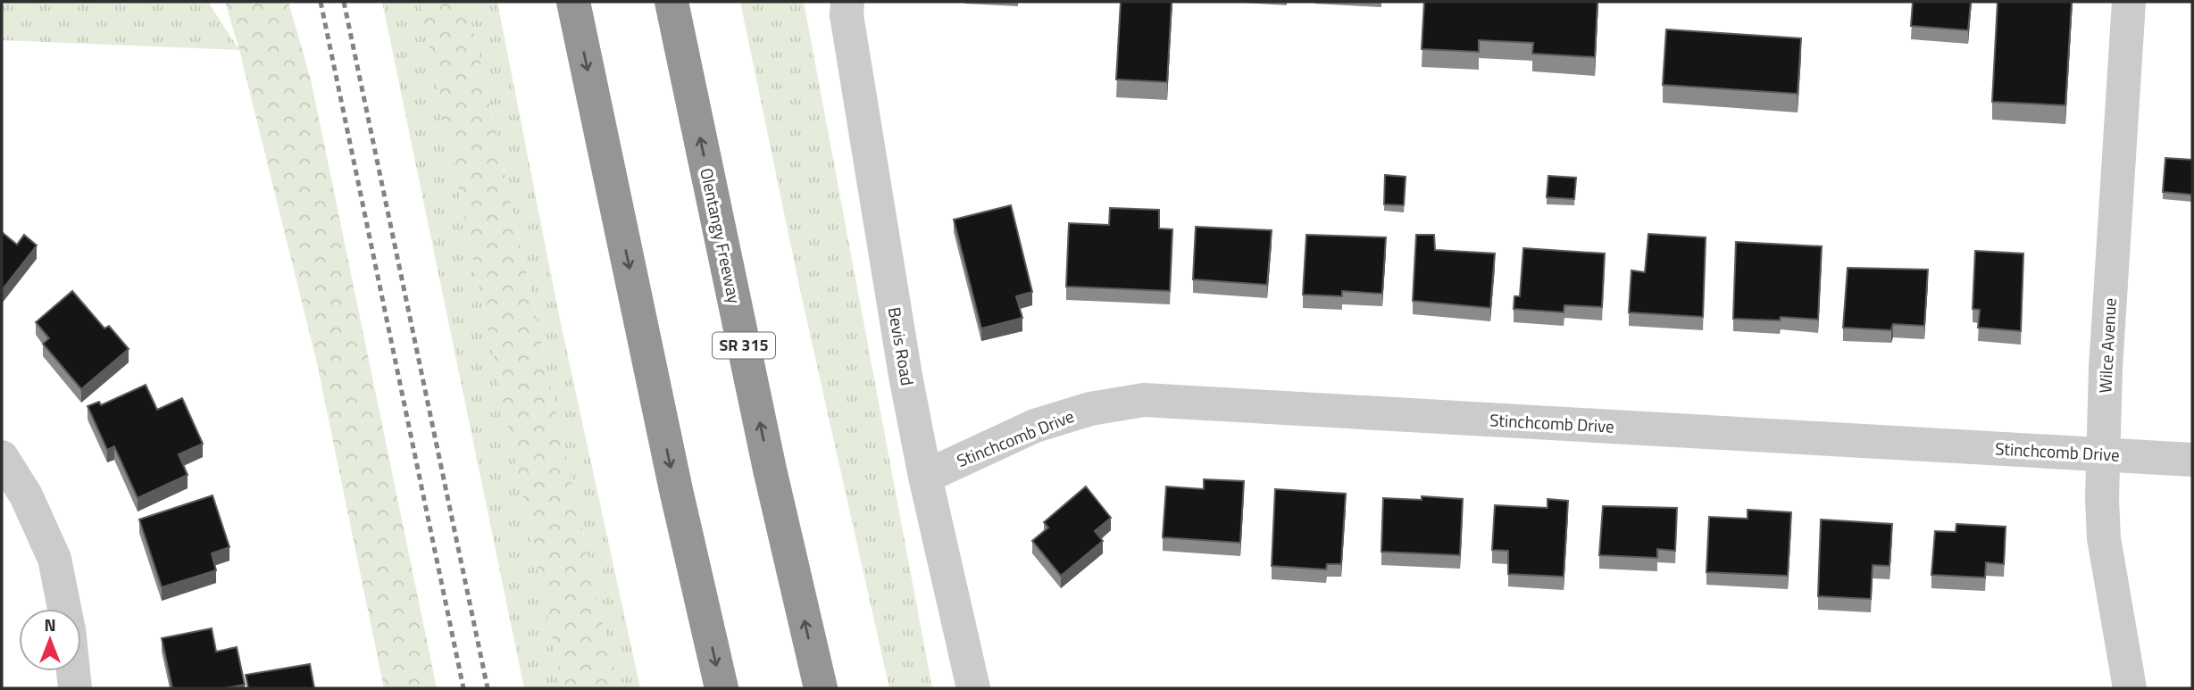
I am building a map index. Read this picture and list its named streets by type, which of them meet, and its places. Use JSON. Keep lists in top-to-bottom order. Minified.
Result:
{"streets":{"highway":["Olentangy Freeway","SR 315"],"street":["Wilce Avenue","Bevis Road","Stinchcomb Drive"]},"crossings":[["Wilce Avenue","Stinchcomb Drive"],["Bevis Road","Stinchcomb Drive"]],"north":"top"}
